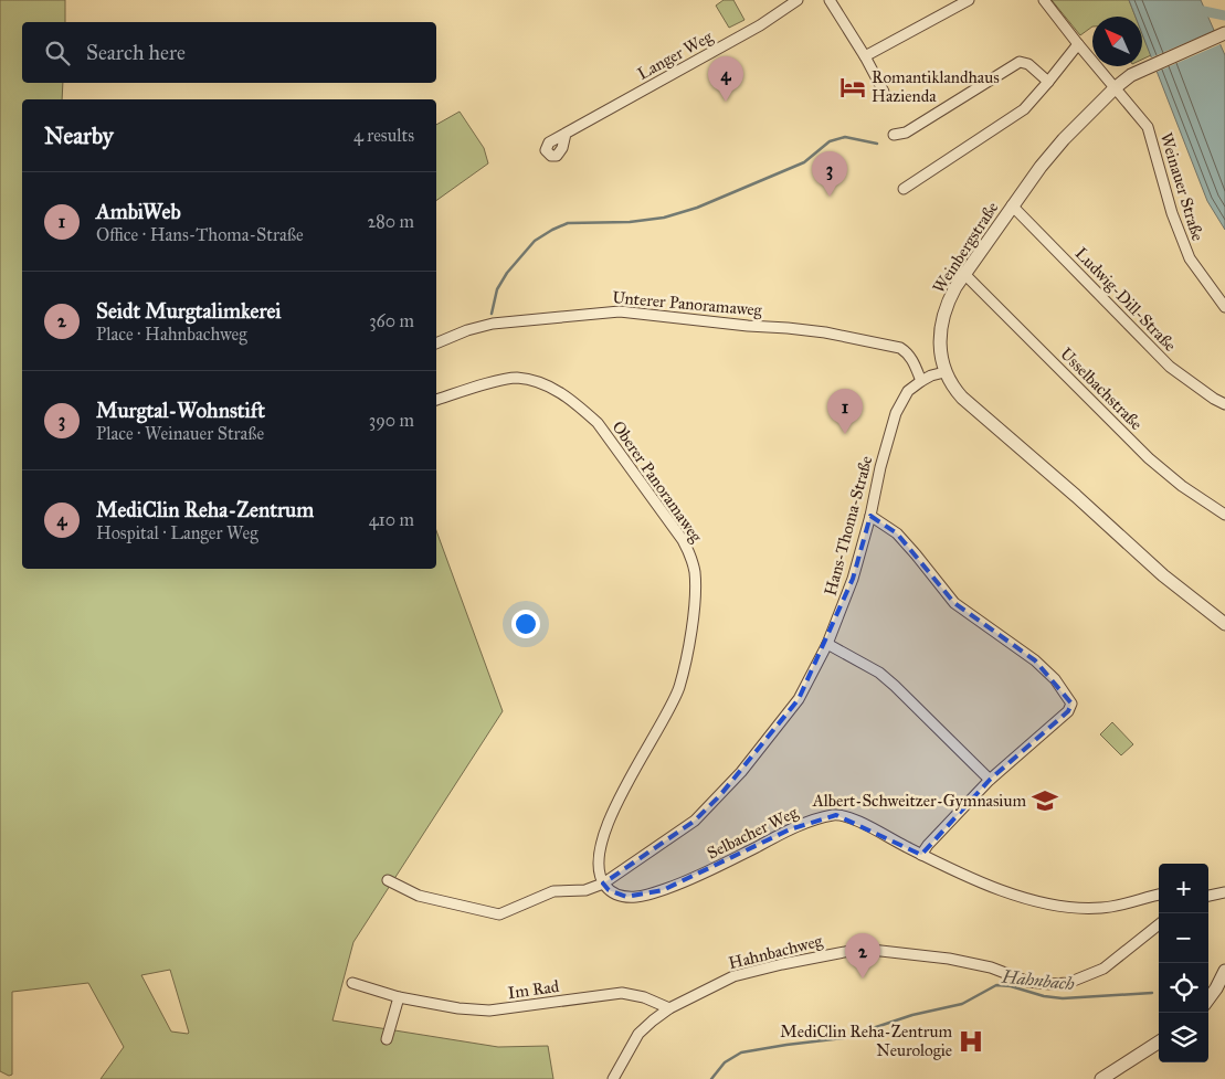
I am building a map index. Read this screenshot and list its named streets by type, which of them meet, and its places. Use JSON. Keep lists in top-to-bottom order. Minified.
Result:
{"streets":{"street":["Langer Weg","Weinauer Straße","Weinbergstraße","Ludwig-Dill-Straße","Unterer Panoramaweg","Usselbachstraße","Oberer Panoramaweg","Hans-Thoma-Straße","Selbacher Weg","Hahnbachweg","Im Rad"]},"crossings":[["Weinauer Straße","Weinbergstraße"],["Weinbergstraße","Ludwig-Dill-Straße"],["Weinbergstraße","Usselbachstraße"],["Weinbergstraße","Hans-Thoma-Straße"],["Unterer Panoramaweg","Hans-Thoma-Straße"],["Oberer Panoramaweg","Hans-Thoma-Straße"],["Oberer Panoramaweg","Selbacher Weg"],["Hans-Thoma-Straße","Selbacher Weg"],["Hahnbachweg","Im Rad"]],"water":["Hahnbach"],"places":{"hotel":["Romantiklandhaus Hazienda"],"school or university":["Albert-Schweitzer-Gymnasium"],"hospital":["MediClin Reha-Zentrum Neurologie"]},"north":"top left","page":{"search":"Search here","pins":["4","3","1","2"],"heading":["Nearby","4 results"],"list":[{"mark":"1","name":"AmbiWeb","note":"Office · Hans-Thoma-Straße","value":"280 m"},{"mark":"2","name":"Seidt Murgtalimkerei","note":"Place · Hahnbachweg","value":"360 m"},{"mark":"3","name":"Murgtal-Wohnstift","note":"Place · Weinauer Straße","value":"390 m"},{"mark":"4","name":"MediClin Reha-Zentrum","note":"Hospital · Langer Weg","value":"410 m"}],"map_buttons":["+","−"]}}
